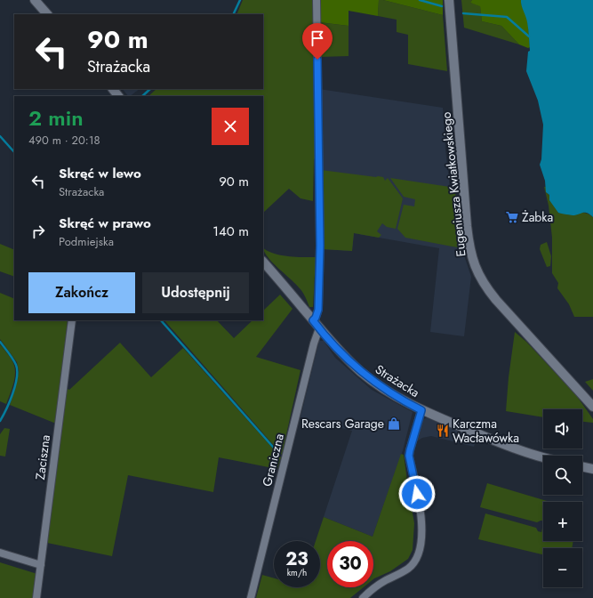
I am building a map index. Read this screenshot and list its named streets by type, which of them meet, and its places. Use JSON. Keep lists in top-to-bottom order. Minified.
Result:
{"streets":{"street":["Eugeniusza Kwiatkowskiego","Strażacka","Zaciszna","Graniczna"]},"crossings":[["Strażacka","Graniczna"]],"places":{"supermarket":["Żabka"],"shop":["Rescars Garage"],"restaurant":["Karczma Wacławówka"]},"page":{"turn":["90 m","Strażacka"],"heading":["2 min","490 m · 20:18"],"list":[{"name":"Skręć w lewo","note":"Strażacka","value":"90 m"},{"name":"Skręć w prawo","note":"Podmiejska","value":"140 m"}],"buttons":["Zakończ","Udostępnij"],"map_buttons":["+","−"],"speed":"23 km/h","limit":"30"}}
